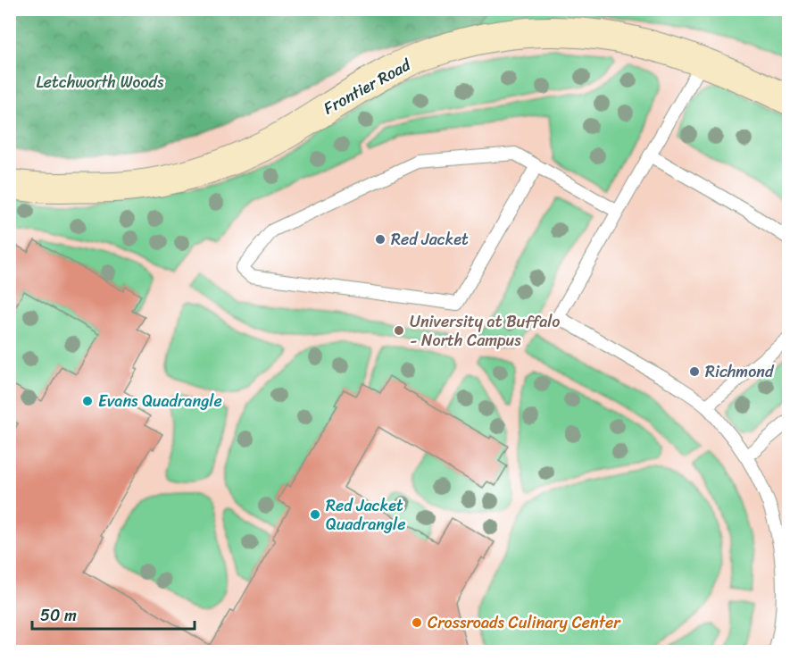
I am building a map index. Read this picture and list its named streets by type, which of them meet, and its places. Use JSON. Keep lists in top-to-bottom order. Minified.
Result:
{"streets":{"street":["Frontier Road"]},"parks":["Letchworth Woods"],"places":["Red Jacket","University at Buffalo - North Campus","Richmond","Evans Quadrangle","Red Jacket Quadrangle","Crossroads Culinary Center"],"scale_bar":"50 m"}
